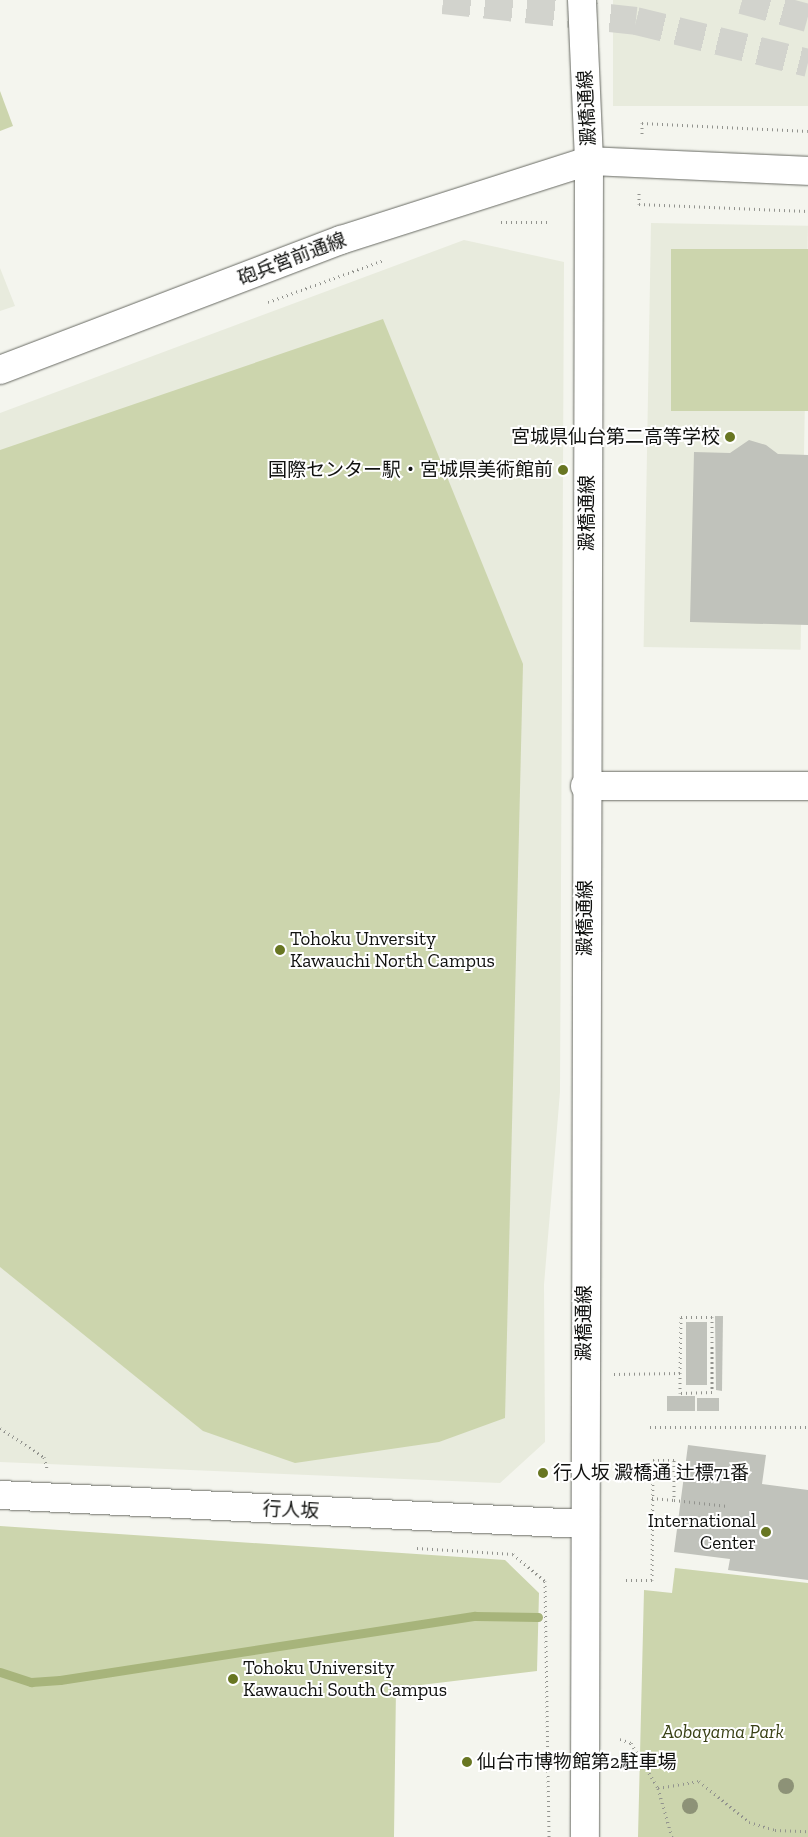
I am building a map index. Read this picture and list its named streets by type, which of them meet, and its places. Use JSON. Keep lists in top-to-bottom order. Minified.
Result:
{"streets":{"street":["澱橋通線","砲兵営前通線","行人坂"]},"crossings":[["澱橋通線","砲兵営前通線"],["澱橋通線","行人坂"]],"parks":["Aobayama Park"],"places":["宮城県仙台第二高等学校","国際センター駅・宮城県美術館前","Tohoku Unversity Kawauchi North Campus","行人坂 澱橋通 辻標71番","International Center","Tohoku University Kawauchi South Campus","仙台市博物館第2駐車場"]}
